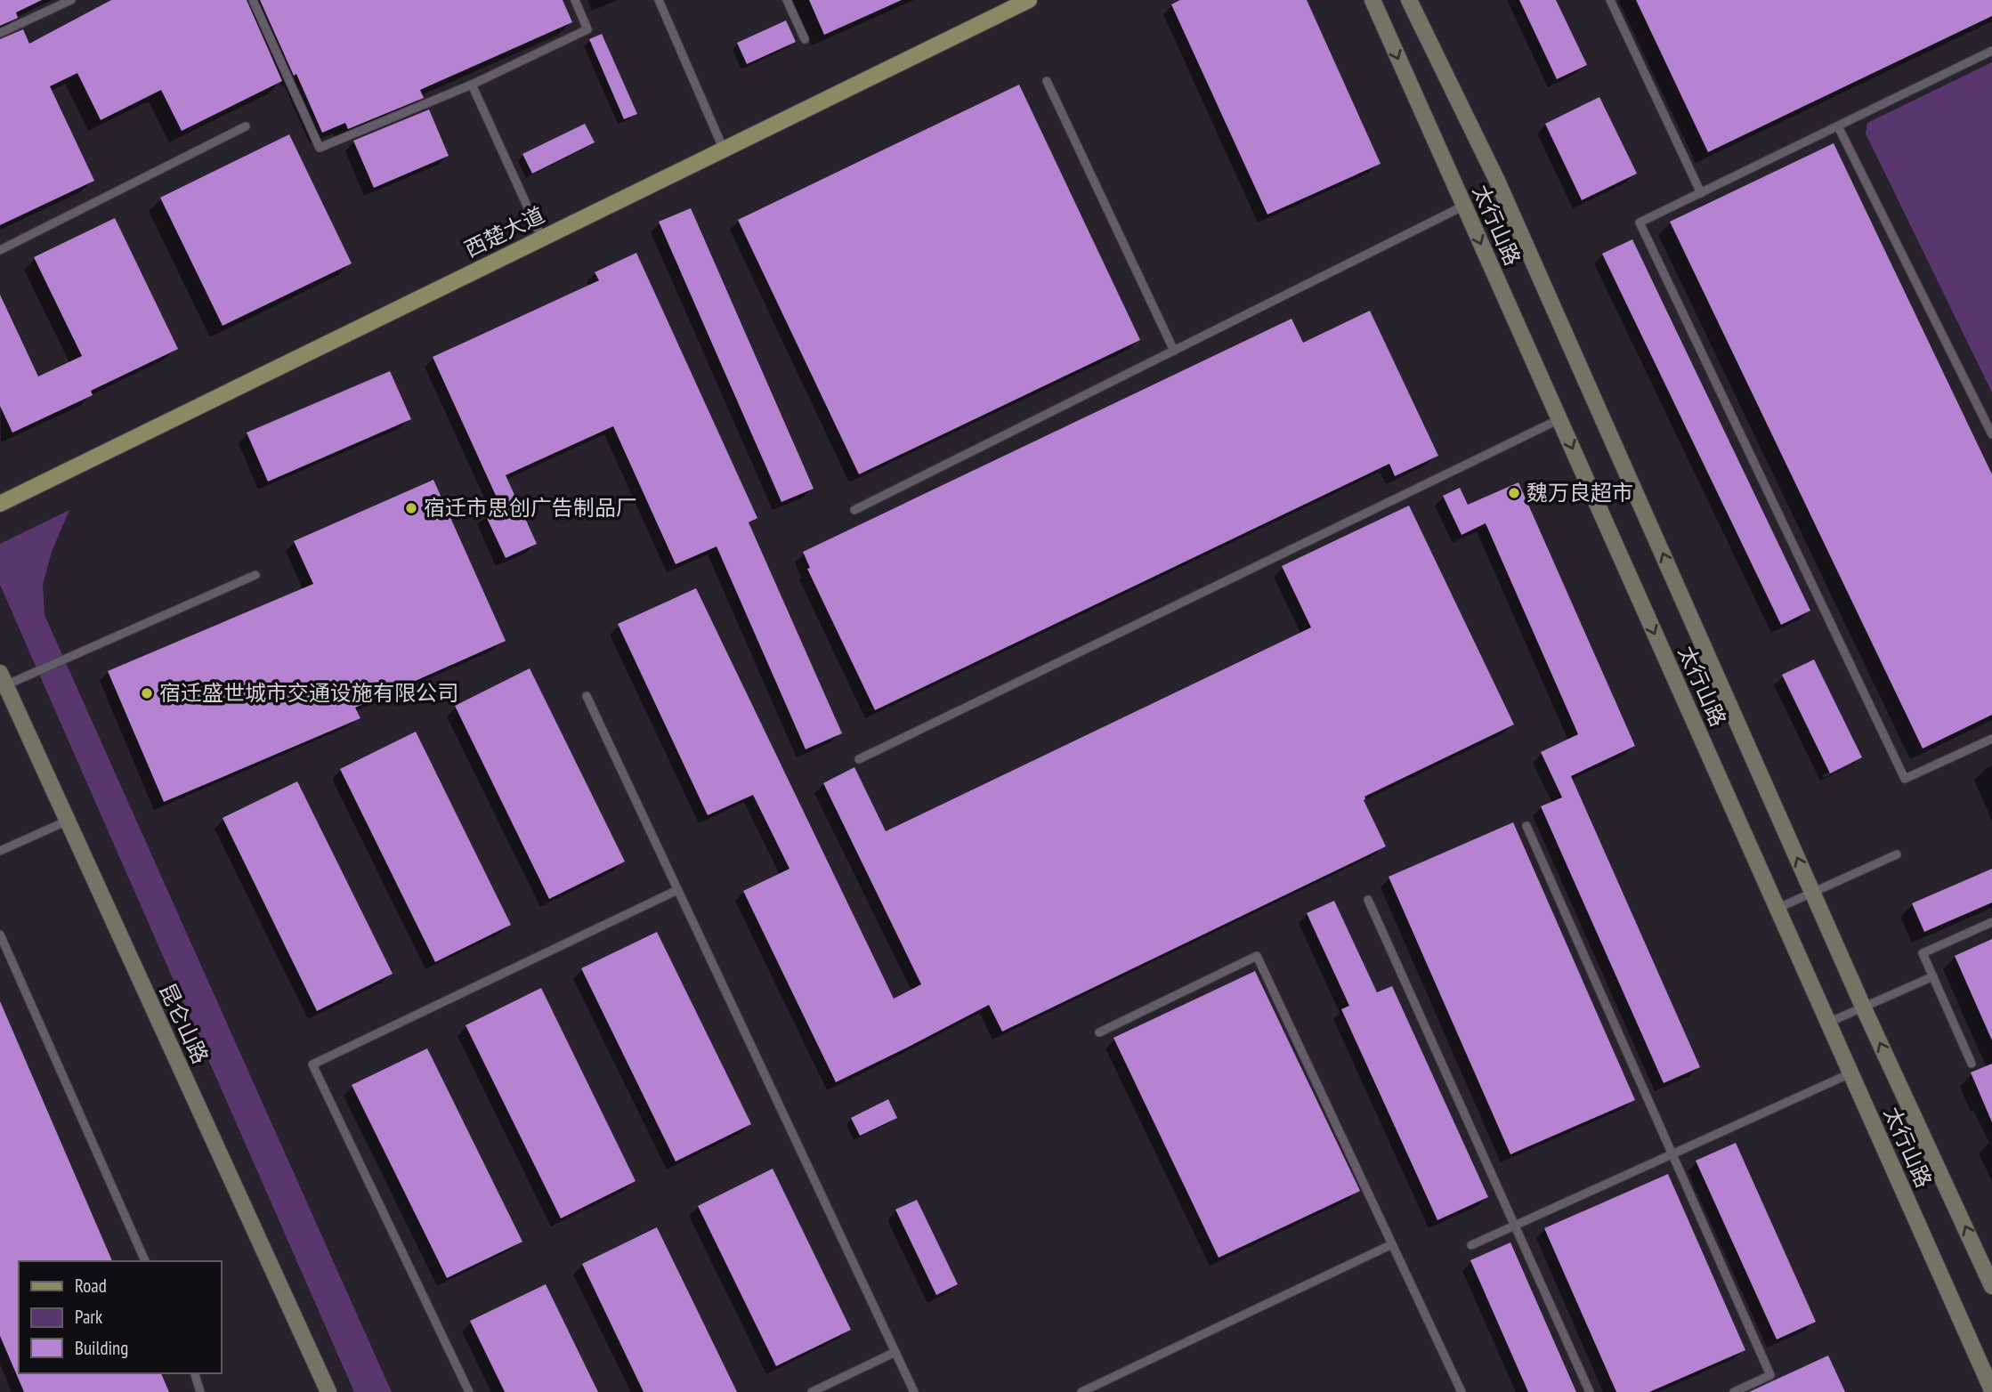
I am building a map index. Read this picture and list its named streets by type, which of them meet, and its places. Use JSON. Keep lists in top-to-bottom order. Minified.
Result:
{"streets":{"main road":["西楚大道"],"street":["太行山路","昆仑山路"]},"places":["魏万良超市","宿迁市思创广告制品厂","宿迁盛世城市交通设施有限公司"],"legend":["Road","Park","Building"]}
